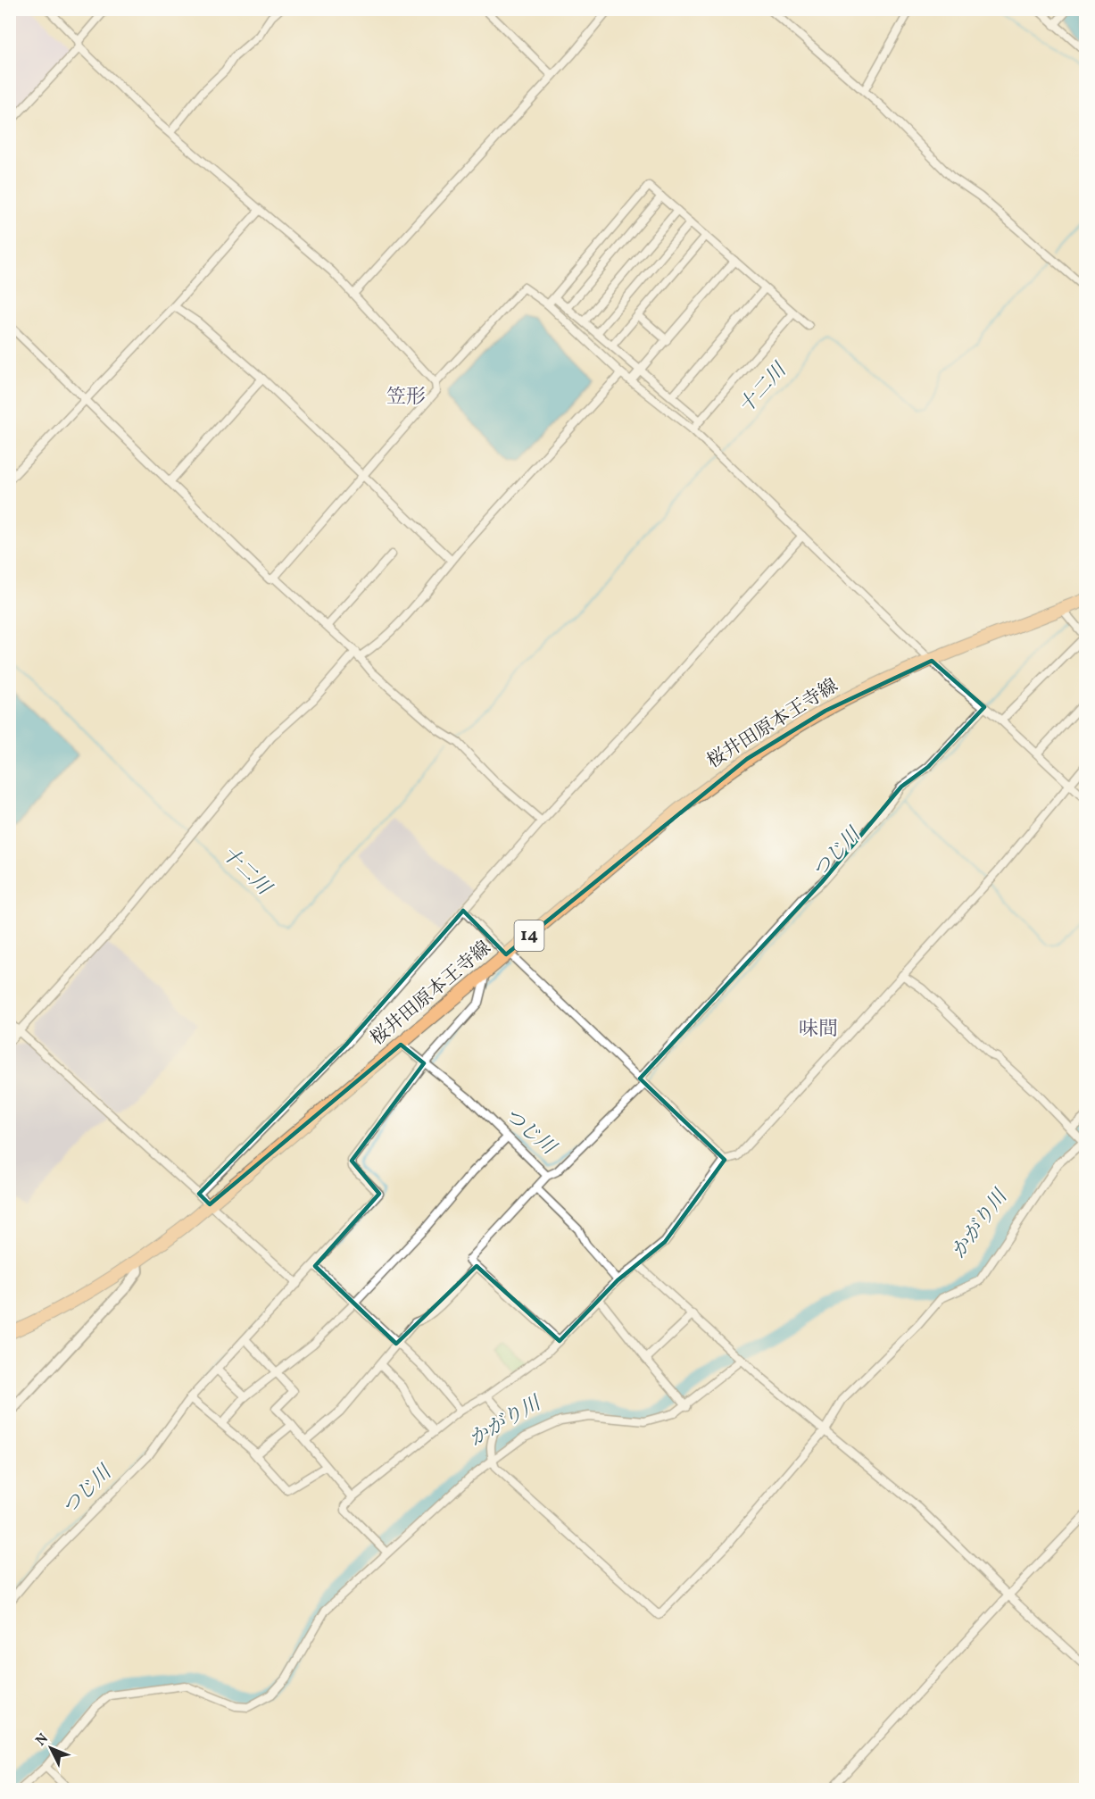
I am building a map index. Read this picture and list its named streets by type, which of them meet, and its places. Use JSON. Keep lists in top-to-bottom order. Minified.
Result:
{"streets":{"main road":["桜井田原本王寺線","14"]},"districts":["笠形","味間"],"water":["十二川","つじ川","かがり川"],"north":"top left"}
